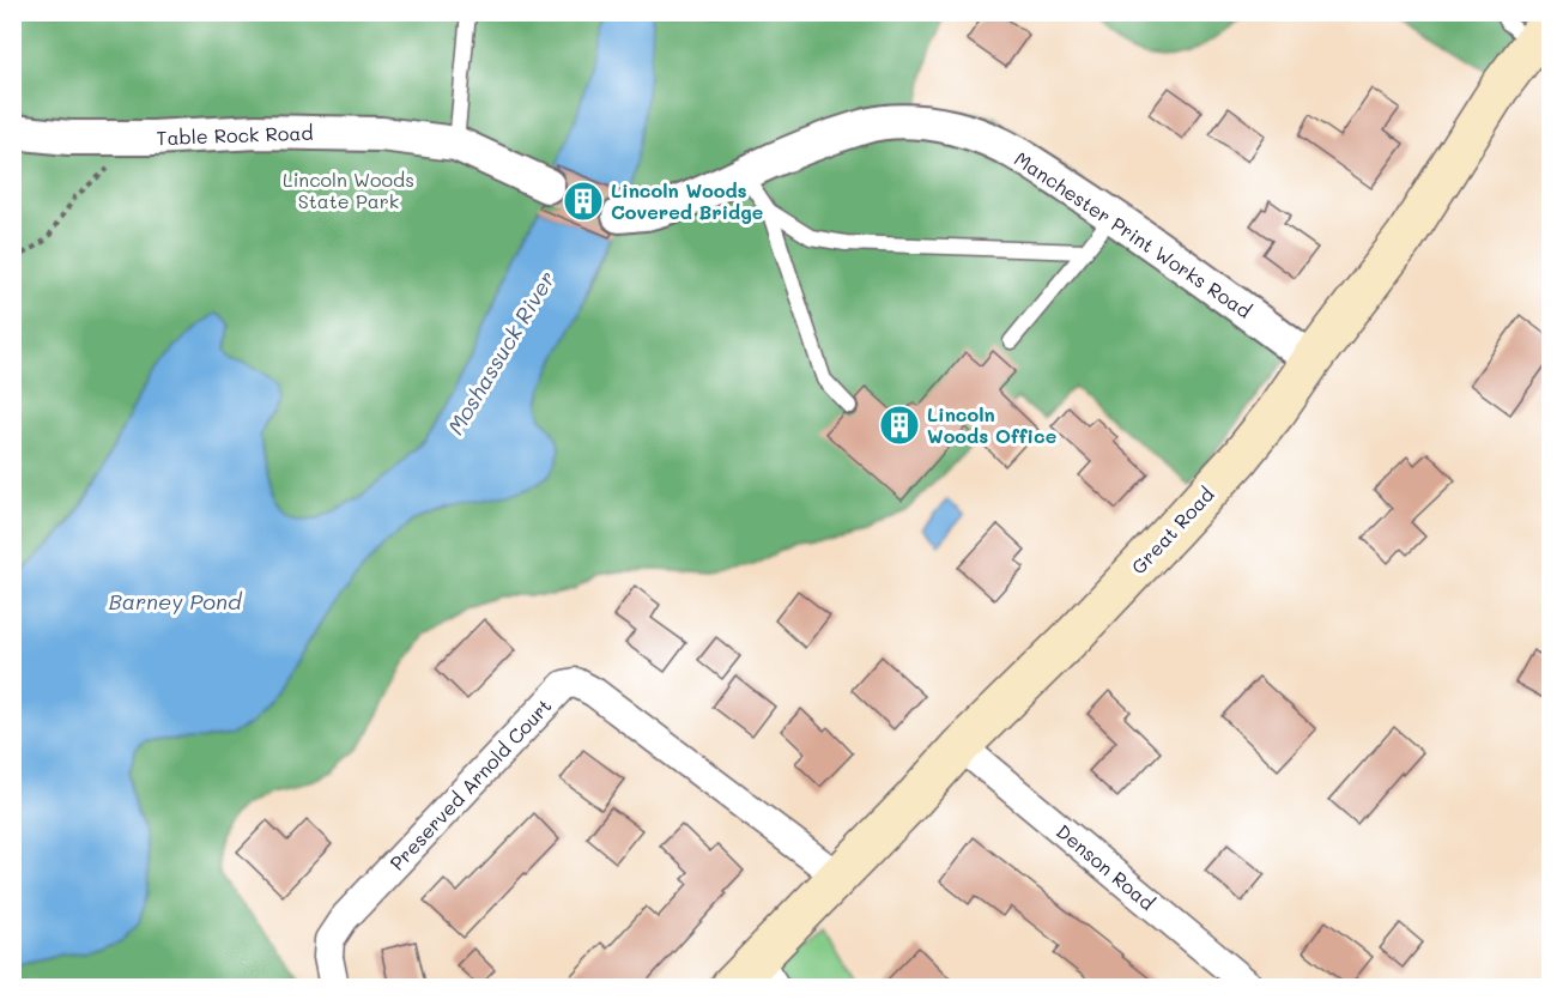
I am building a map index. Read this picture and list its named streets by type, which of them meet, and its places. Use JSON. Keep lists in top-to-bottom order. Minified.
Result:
{"streets":{"main road":["Great Road"],"street":["Table Rock Road","Manchester Print Works Road","Preserved Arnold Court","Denson Road"]},"crossings":[["Manchester Print Works Road","Great Road"],["Great Road","Preserved Arnold Court"],["Great Road","Denson Road"]],"water":["Moshassuck River","Barney Pond"],"parks":["Lincoln Woods State Park"],"places":{"building":["Lincoln Woods Covered Bridge","Lincoln Woods Office"]}}
